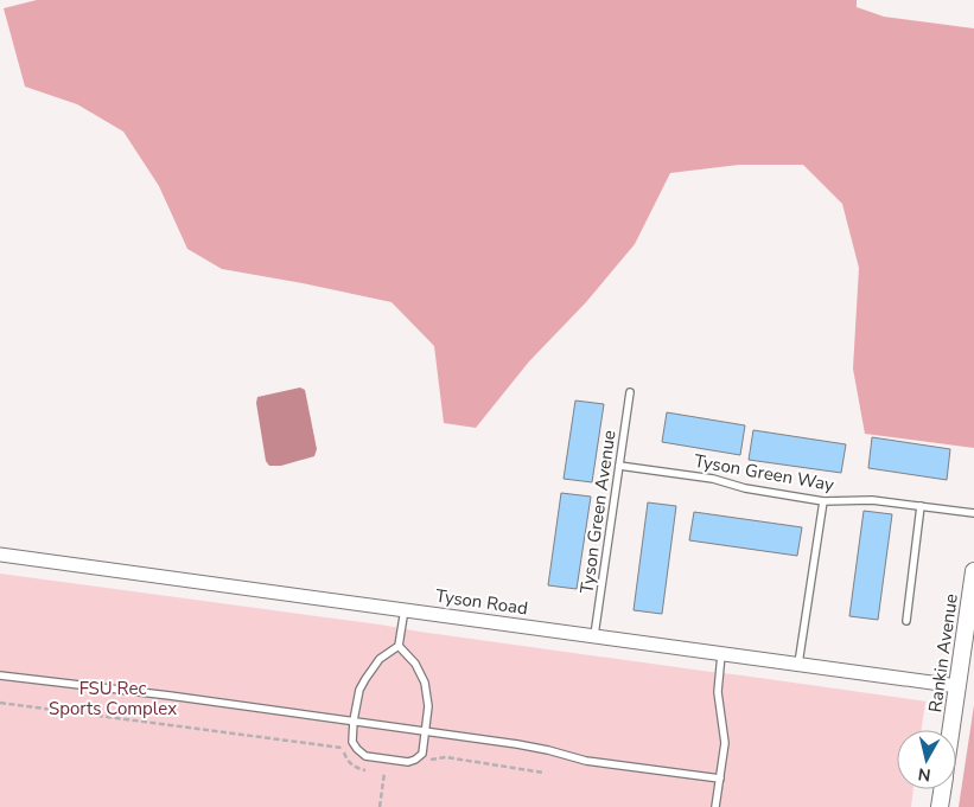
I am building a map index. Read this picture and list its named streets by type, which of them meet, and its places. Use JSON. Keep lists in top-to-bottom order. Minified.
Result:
{"streets":{"street":["Tyson Road","Rankin Avenue"],"lane":["Tyson Green Way","Tyson Green Avenue"]},"crossings":[["Tyson Green Way","Tyson Green Avenue"],["Tyson Green Avenue","Tyson Road"],["Tyson Road","Rankin Avenue"]],"parks":["FSU Rec Sports Complex"],"north":"bottom"}
